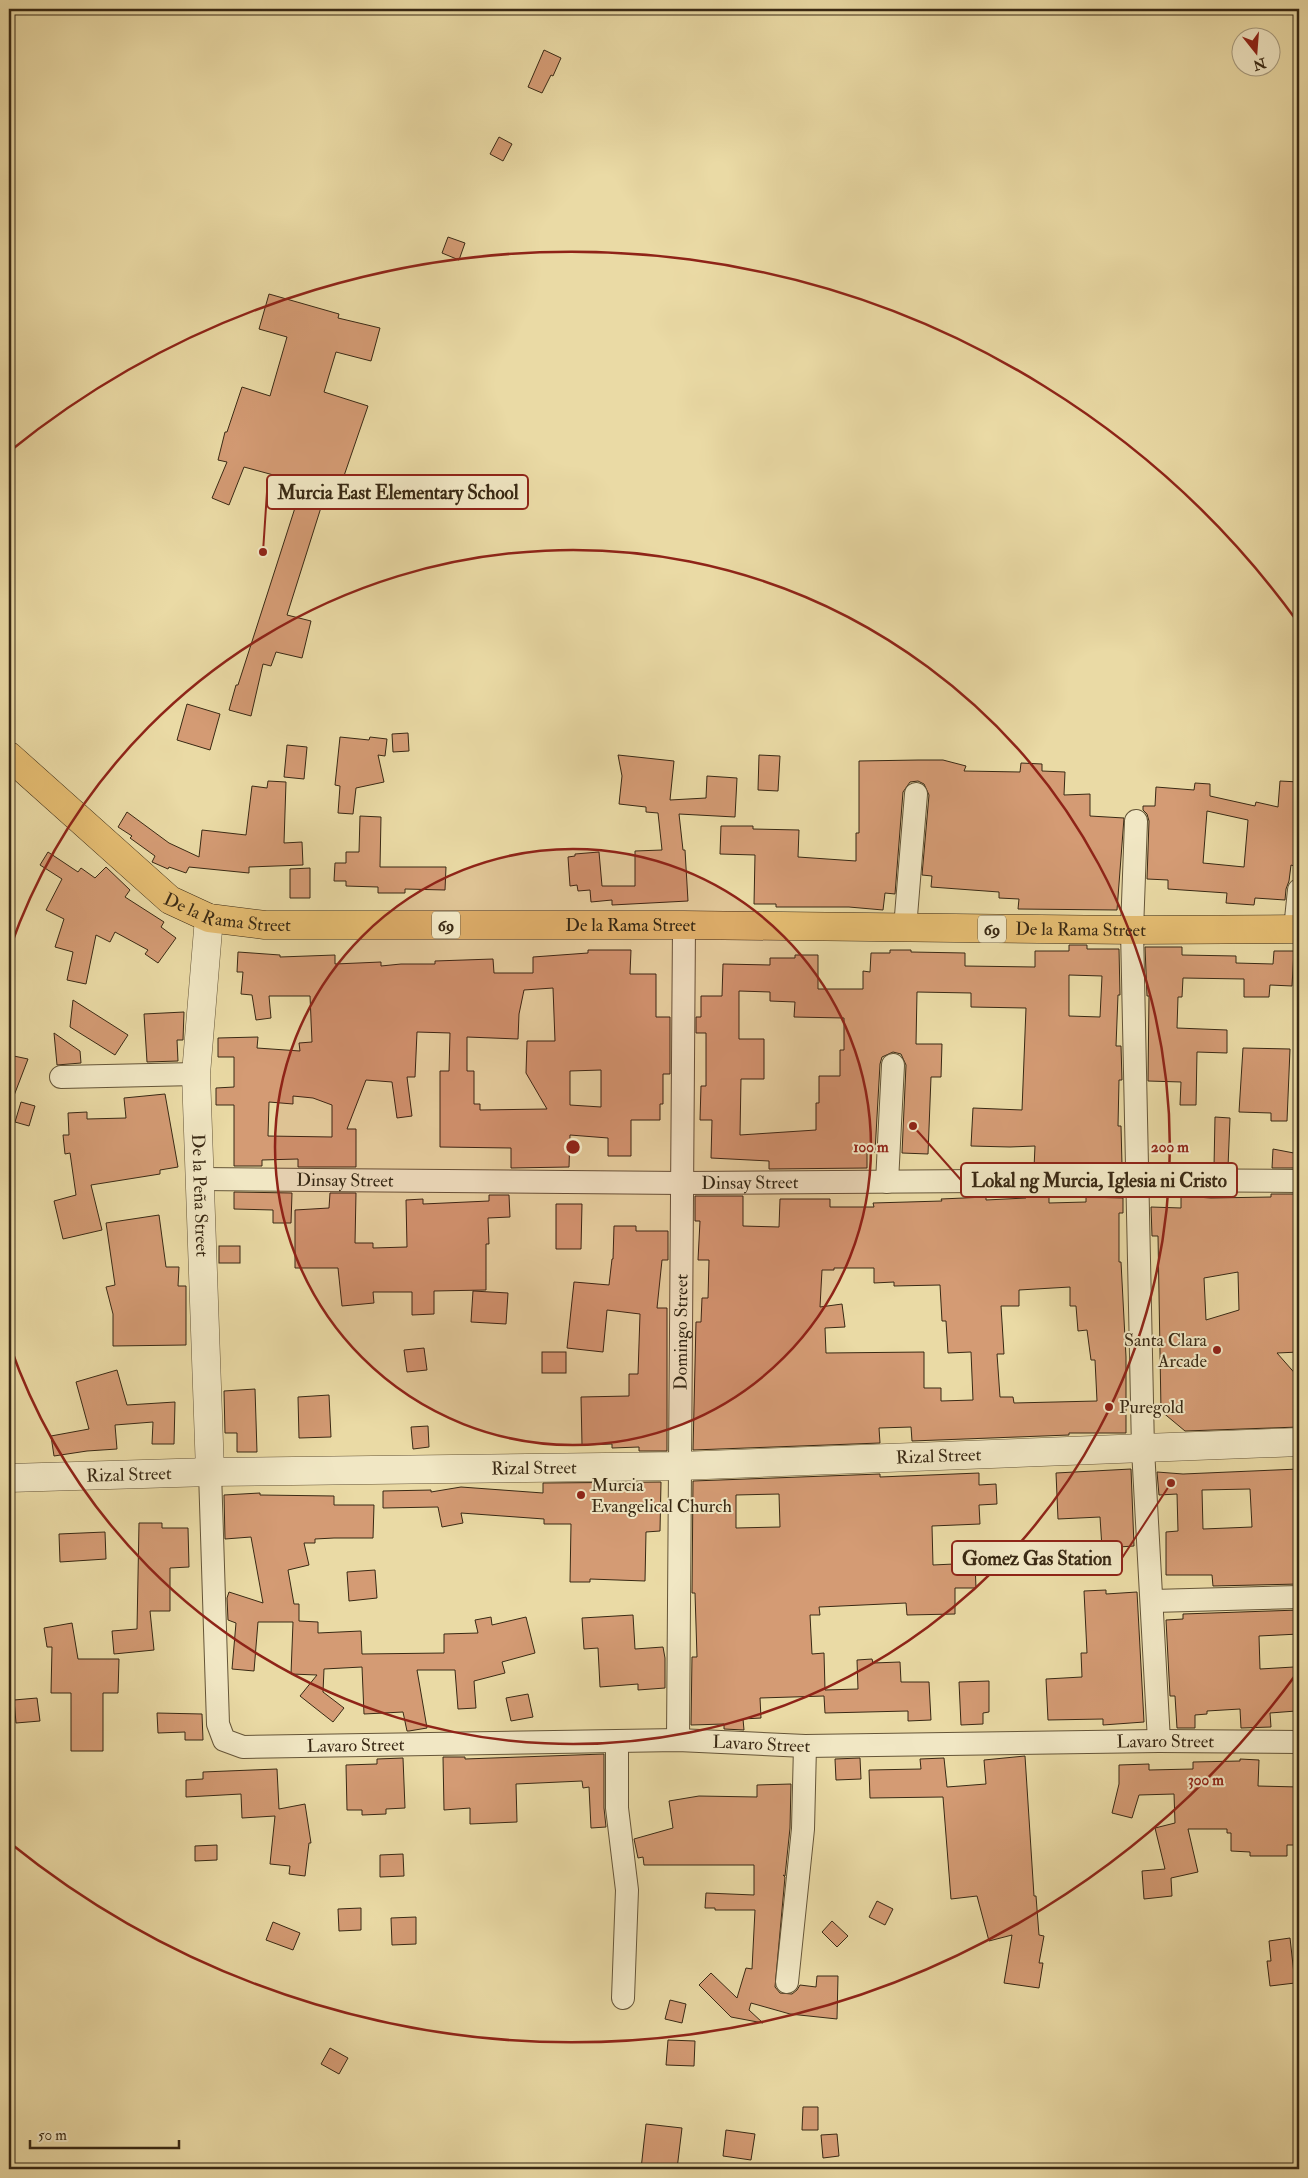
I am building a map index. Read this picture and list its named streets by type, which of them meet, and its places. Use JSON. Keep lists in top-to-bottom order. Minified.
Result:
{"streets":{"highway":["De la Rama Street","69"],"street":["Dinsay Street","De la Peña Street","Domingo Street","Rizal Street","Lavaro Street"]},"crossings":[["De la Rama Street","De la Peña Street"],["De la Rama Street","Domingo Street"],["Dinsay Street","De la Peña Street"],["Dinsay Street","Domingo Street"],["De la Peña Street","Rizal Street"],["De la Peña Street","Lavaro Street"],["Domingo Street","Rizal Street"],["Domingo Street","Lavaro Street"],["Rizal Street","Lavaro Street"]],"places":["Murcia East Elementary School","Lokal ng Murcia, Iglesia ni Cristo","Santa Clara Arcade","Puregold","Gomez Gas Station","Murcia Evangelical Church"],"scale_bar":"50 m","north":"bottom","rings":["100 m","200 m","300 m"]}
